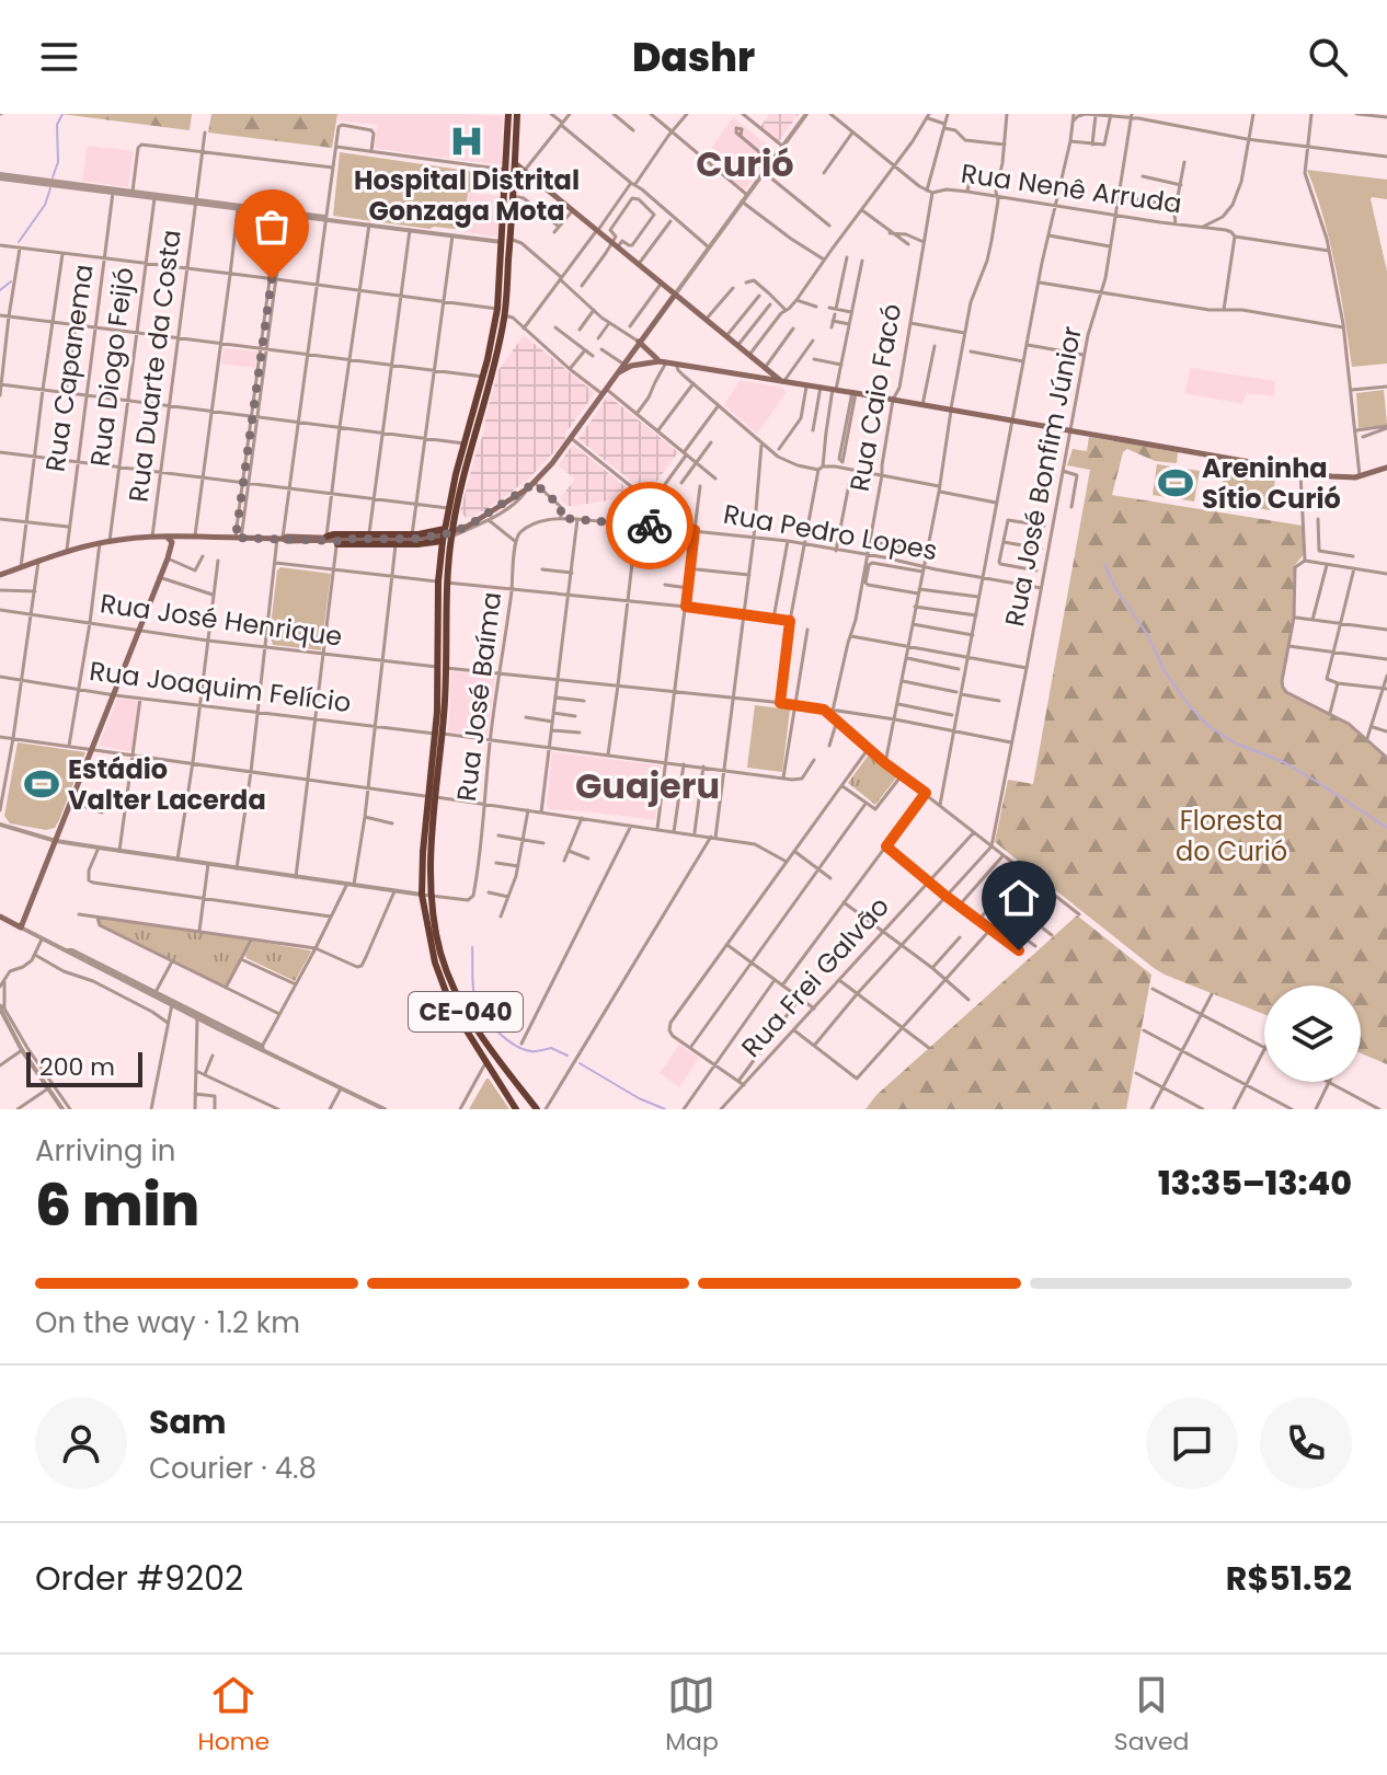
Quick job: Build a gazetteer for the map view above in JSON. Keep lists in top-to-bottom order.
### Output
{
  "streets": {
    "highway": ["CE-040"],
    "street": [
      "Rua Nenê Arruda",
      "Rua Duarte da Costa",
      "Rua Diogo Feijó",
      "Rua Capanema",
      "Rua Caio Facó",
      "Rua José Bonfim Júnior",
      "Rua Pedro Lopes",
      "Rua José Henrique",
      "Rua Joaquim Felício",
      "Rua José Baíma",
      "Rua Frei Galvão"
    ]
  },
  "crossings": [
    ["Rua Nenê Arruda", "Rua Caio Facó"],
    ["Rua Nenê Arruda", "Rua José Bonfim Júnior"],
    ["Rua Caio Facó", "Rua Pedro Lopes"],
    ["Rua Caio Facó", "Rua José Henrique"],
    ["Rua José Bonfim Júnior", "Rua Pedro Lopes"],
    ["Rua José Bonfim Júnior", "Rua José Henrique"],
    ["Rua Pedro Lopes", "Rua José Baíma"],
    ["Rua José Henrique", "Rua José Baíma"],
    ["Rua José Henrique", "CE-040"],
    ["Rua Joaquim Felício", "Rua José Baíma"],
    ["Rua Joaquim Felício", "CE-040"],
    ["Rua José Baíma", "CE-040"]
  ],
  "districts": ["Curió", "Guajeru"],
  "parks": ["Floresta do Curió"],
  "places": {
    "hospital": ["Hospital Distrital Gonzaga Mota"],
    "sports": ["Areninha Sítio Curió", "Estádio Valter Lacerda"]
  },
  "scale_bar": "200 m",
  "page": {
    "header": "Dashr",
    "scale": "200 m",
    "heading": ["6 min", "Arriving in", "13:35–13:40"],
    "panel": [
      "Sam",
      "Courier · 4.8",
      "Order #9202",
      "R$51.52"
    ],
    "bar": "On the way · 1.2 km",
    "tabs": ["Home", "Map", "Saved"]
  }
}
